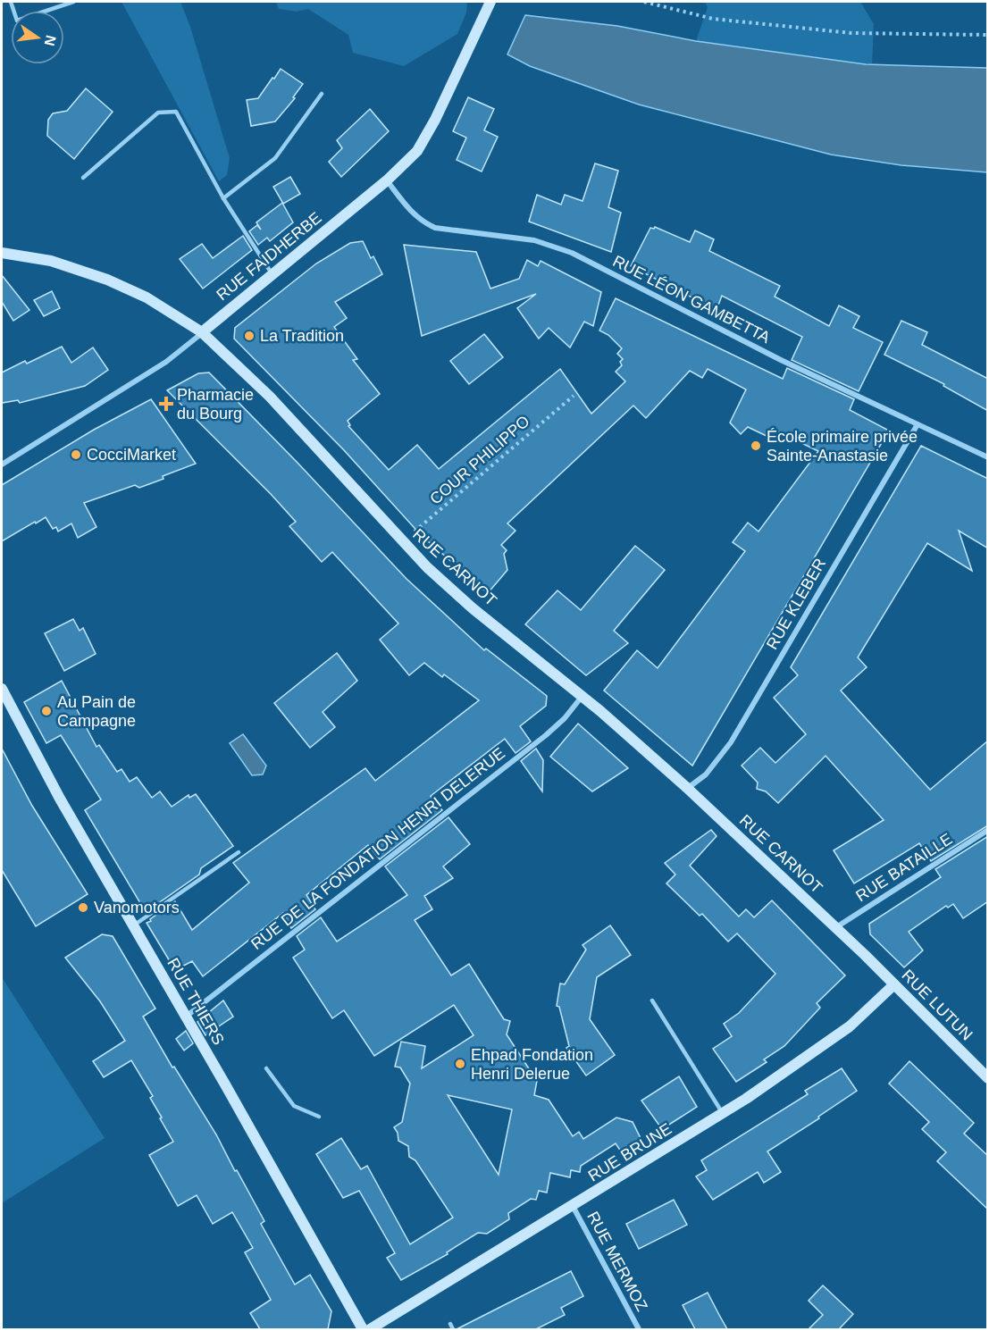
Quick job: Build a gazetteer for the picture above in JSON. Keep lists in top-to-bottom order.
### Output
{
  "streets": {
    "main road": [
      "RUE FAIDHERBE",
      "RUE CARNOT",
      "RUE THIERS",
      "RUE LUTUN",
      "RUE BRUNE"
    ],
    "street": [
      "RUE LÉON GAMBETTA",
      "RUE KLEBER",
      "RUE DE LA FONDATION HENRI DELERUE",
      "RUE BATAILLE",
      "RUE MERMOZ"
    ],
    "path": ["COUR PHILIPPO"]
  },
  "crossings": [
    ["RUE FAIDHERBE", "RUE LÉON GAMBETTA"],
    ["RUE FAIDHERBE", "RUE CARNOT"],
    ["RUE LÉON GAMBETTA", "RUE KLEBER"],
    ["COUR PHILIPPO", "RUE CARNOT"],
    ["RUE CARNOT", "RUE KLEBER"],
    ["RUE CARNOT", "RUE DE LA FONDATION HENRI DELERUE"],
    ["RUE CARNOT", "RUE BATAILLE"],
    ["RUE CARNOT", "RUE LUTUN"],
    ["RUE DE LA FONDATION HENRI DELERUE", "RUE THIERS"],
    ["RUE LUTUN", "RUE BRUNE"],
    ["RUE BRUNE", "RUE MERMOZ"]
  ],
  "places": {
    "other": [
      "La Tradition",
      "École primaire privée Sainte-Anastasie",
      "CocciMarket",
      "Au Pain de Campagne",
      "Vanomotors",
      "Ehpad Fondation Henri Delerue"
    ],
    "health": ["Pharmacie du Bourg"]
  },
  "north": "right"
}
